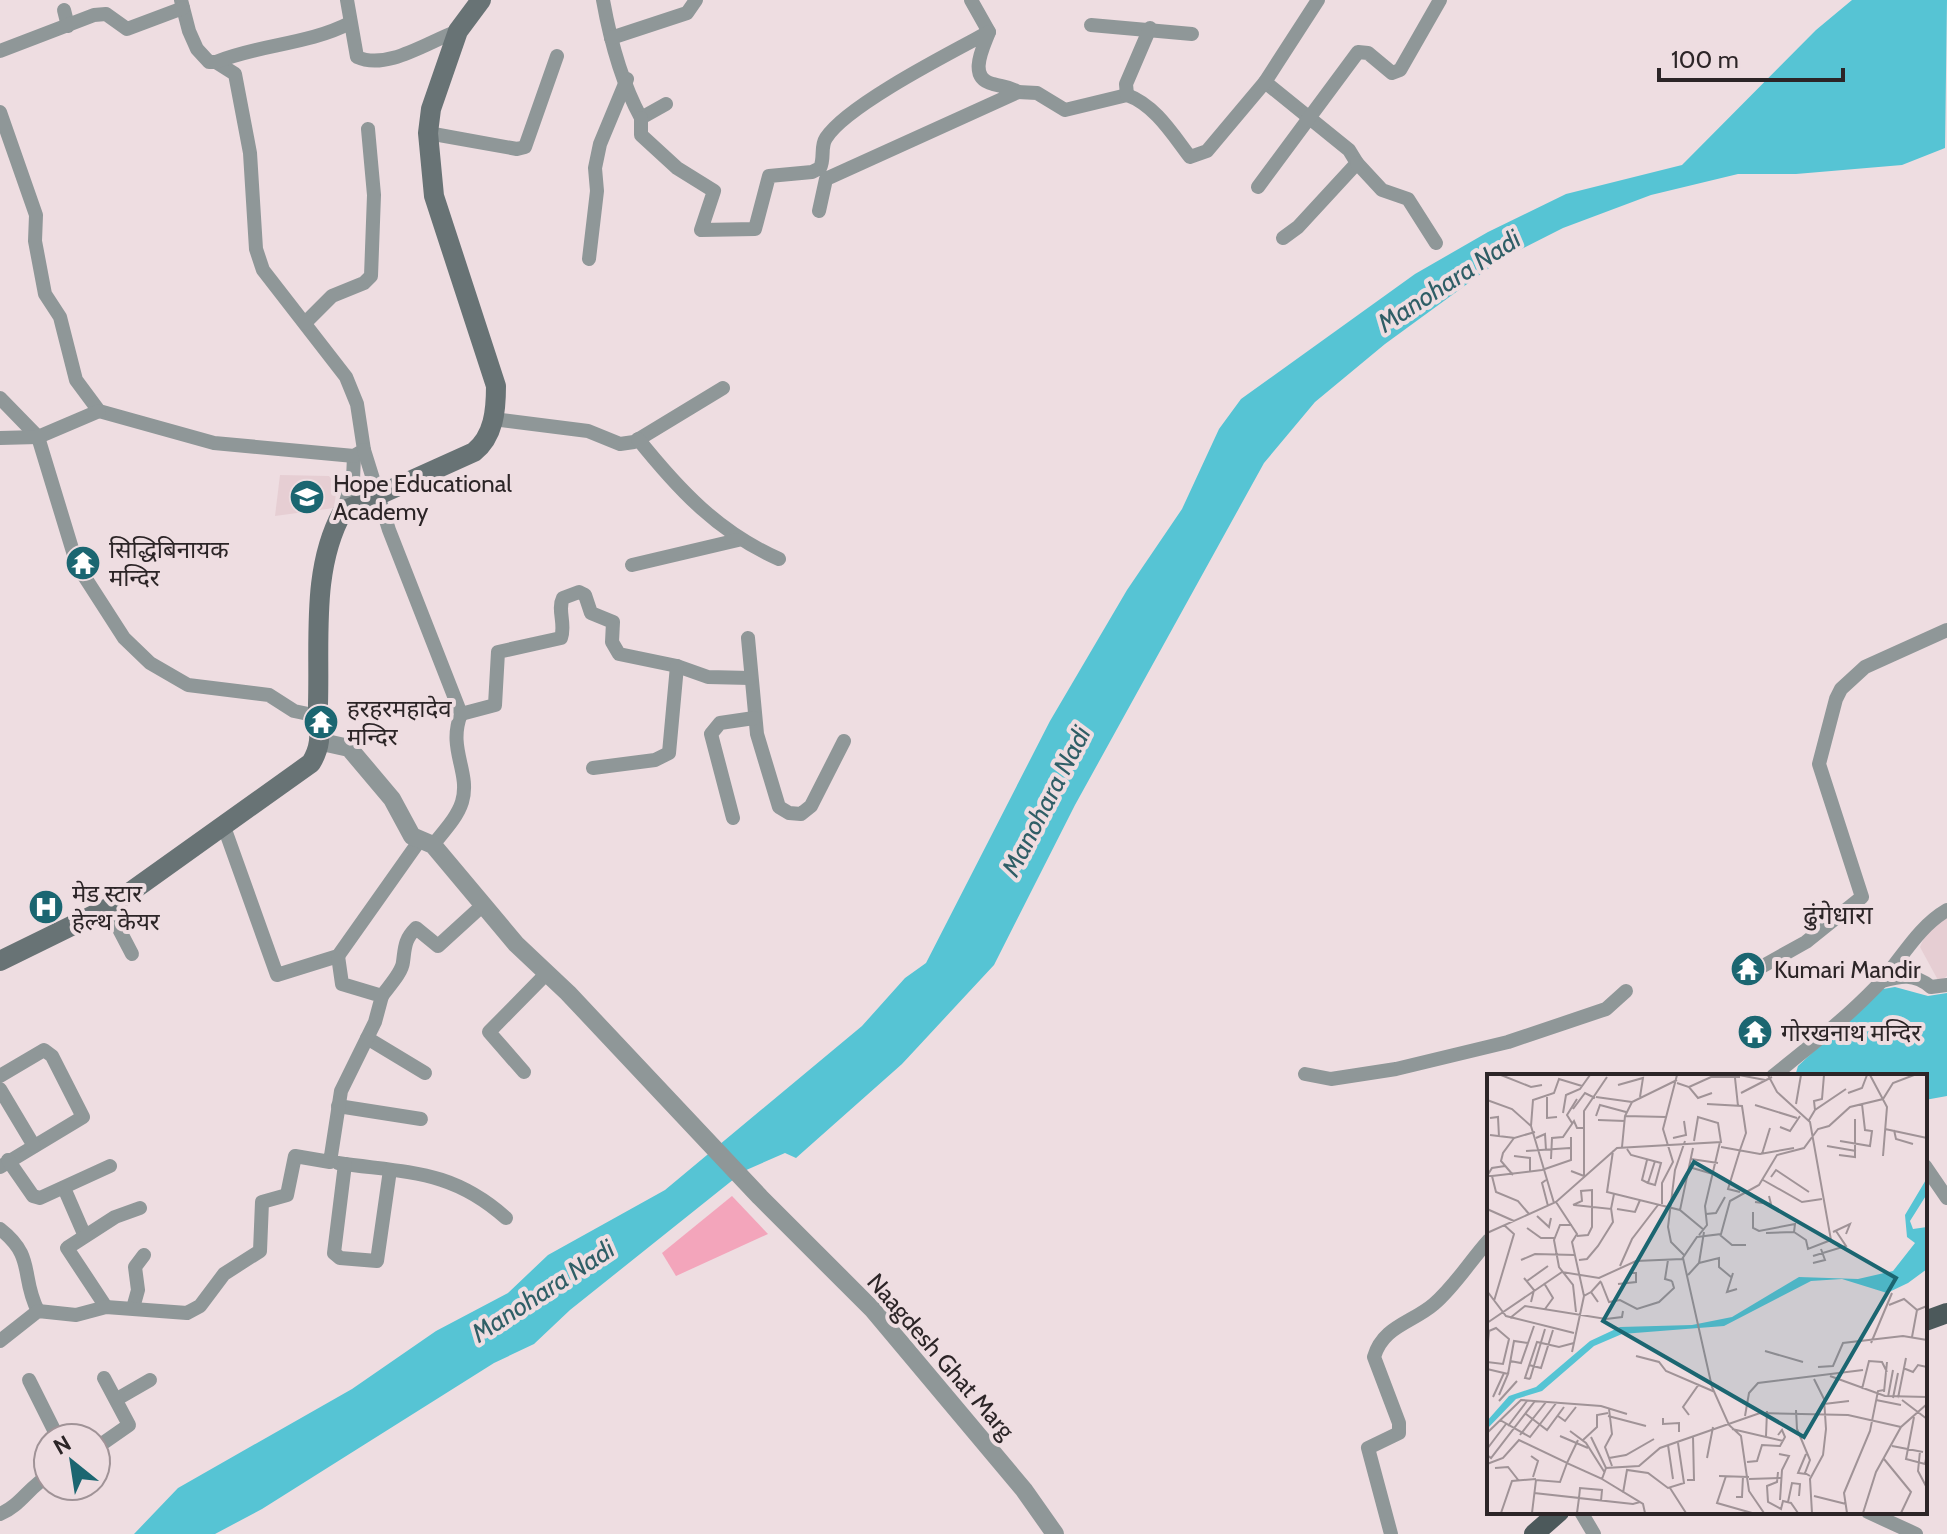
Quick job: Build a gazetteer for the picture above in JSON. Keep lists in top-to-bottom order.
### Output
{
  "streets": {
    "street": ["Naagdesh Ghat Marg"]
  },
  "districts": ["ढुंगेधारा"],
  "water": ["Manohara Nadi"],
  "places": {
    "school or university": ["Hope Educational Academy"],
    "temple": [
      "सिद्धिबिनायक मन्दिर",
      "हरहरमहादेव मन्दिर",
      "Kumari Mandir",
      "गोरखनाथ मन्दिर"
    ],
    "hospital": ["मेड स्टार हेल्थ केयर"]
  },
  "scale_bar": "100 m",
  "north": "top left"
}
